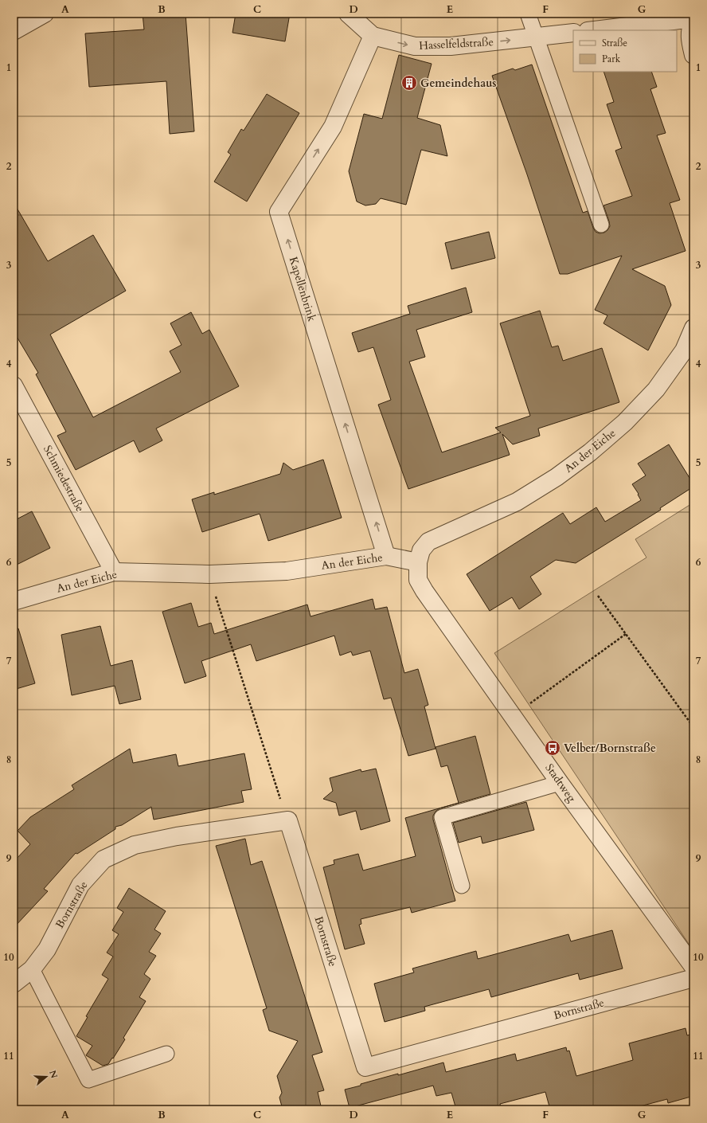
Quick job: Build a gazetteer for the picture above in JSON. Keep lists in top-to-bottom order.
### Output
{
  "streets": {
    "street": [
      "Hasselfeldstraße",
      "Kapellenbrink",
      "An der Eiche",
      "Schmiedestraße",
      "Stadtweg",
      "Bornstraße"
    ]
  },
  "crossings": [
    ["Hasselfeldstraße", "Kapellenbrink"],
    ["Kapellenbrink", "An der Eiche"],
    ["An der Eiche", "Schmiedestraße"],
    ["An der Eiche", "Stadtweg"]
  ],
  "one_way": ["Hasselfeldstraße", "Kapellenbrink"],
  "places": {
    "building": ["Gemeindehaus"],
    "bus stop": ["Velber/Bornstraße"]
  },
  "legend": ["Straße", "Park"],
  "north": "right",
  "grid": {
    "columns": [
      "A",
      "B",
      "C",
      "D",
      "E",
      "F",
      "G"
    ],
    "rows": [
      "1",
      "2",
      "3",
      "4",
      "5",
      "6",
      "7",
      "8",
      "9",
      "10",
      "11"
    ]
  }
}
